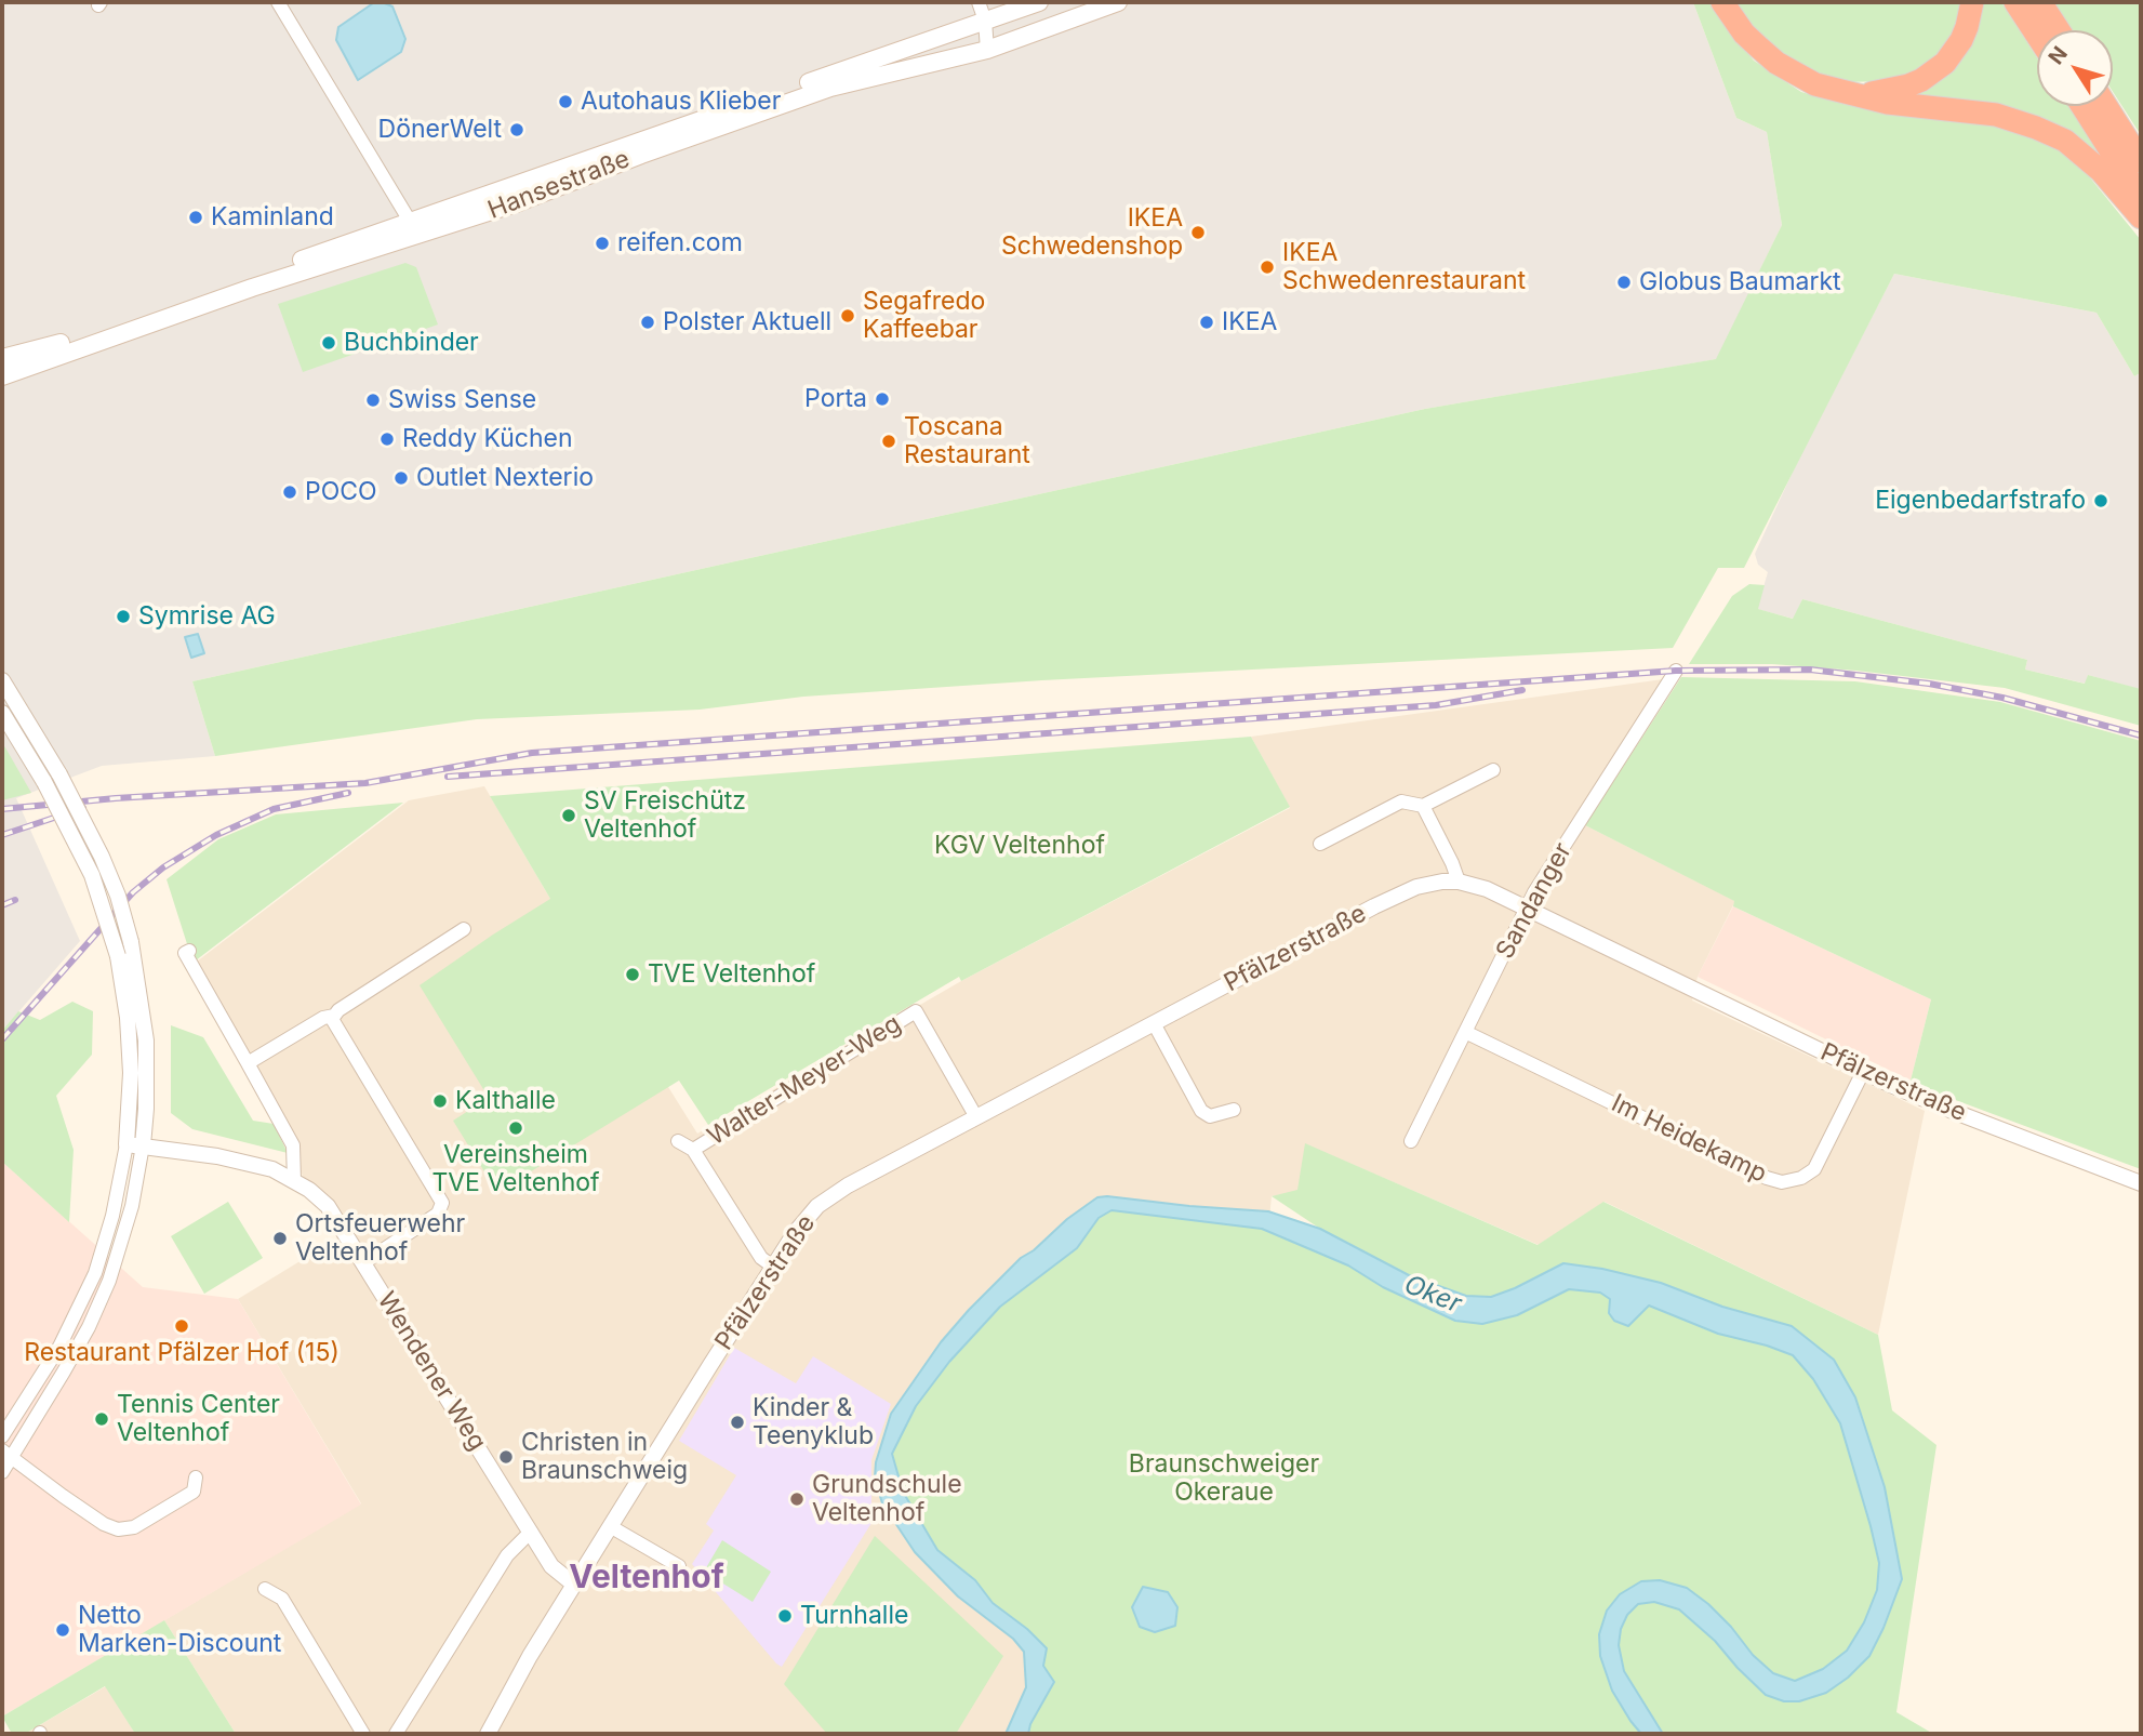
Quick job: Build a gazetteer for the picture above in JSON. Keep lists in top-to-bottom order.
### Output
{
  "streets": {
    "main road": ["Hansestraße"],
    "street": [
      "Sandanger",
      "Pfälzerstraße",
      "Walter-Meyer-Weg",
      "Im Heidekamp",
      "Wendener Weg"
    ]
  },
  "crossings": [
    ["Sandanger", "Pfälzerstraße"],
    ["Sandanger", "Im Heidekamp"],
    ["Pfälzerstraße", "Walter-Meyer-Weg"],
    ["Pfälzerstraße", "Im Heidekamp"],
    ["Pfälzerstraße", "Wendener Weg"]
  ],
  "districts": ["Veltenhof"],
  "water": ["Oker"],
  "parks": ["KGV Veltenhof", "Braunschweiger Okeraue"],
  "places": [
    "Autohaus Klieber",
    "DönerWelt",
    "Kaminland",
    "IKEA Schwedenshop",
    "reifen.com",
    "IKEA Schwedenrestaurant",
    "Globus Baumarkt",
    "Segafredo Kaffeebar",
    "Polster Aktuell",
    "IKEA",
    "Buchbinder",
    "Porta",
    "Swiss Sense",
    "Reddy Küchen",
    "Toscana Restaurant",
    "Outlet Nexterio",
    "POCO",
    "Eigenbedarfstrafo",
    "Symrise AG",
    "SV Freischütz Veltenhof",
    "TVE Veltenhof",
    "Kalthalle",
    "Vereinsheim TVE Veltenhof",
    "Ortsfeuerwehr Veltenhof",
    "Restaurant Pfälzer Hof (15)",
    "Tennis Center Veltenhof",
    "Kinder & Teenyklub",
    "Christen in Braunschweig",
    "Grundschule Veltenhof",
    "Turnhalle",
    "Netto Marken-Discount"
  ],
  "north": "top left"
}
